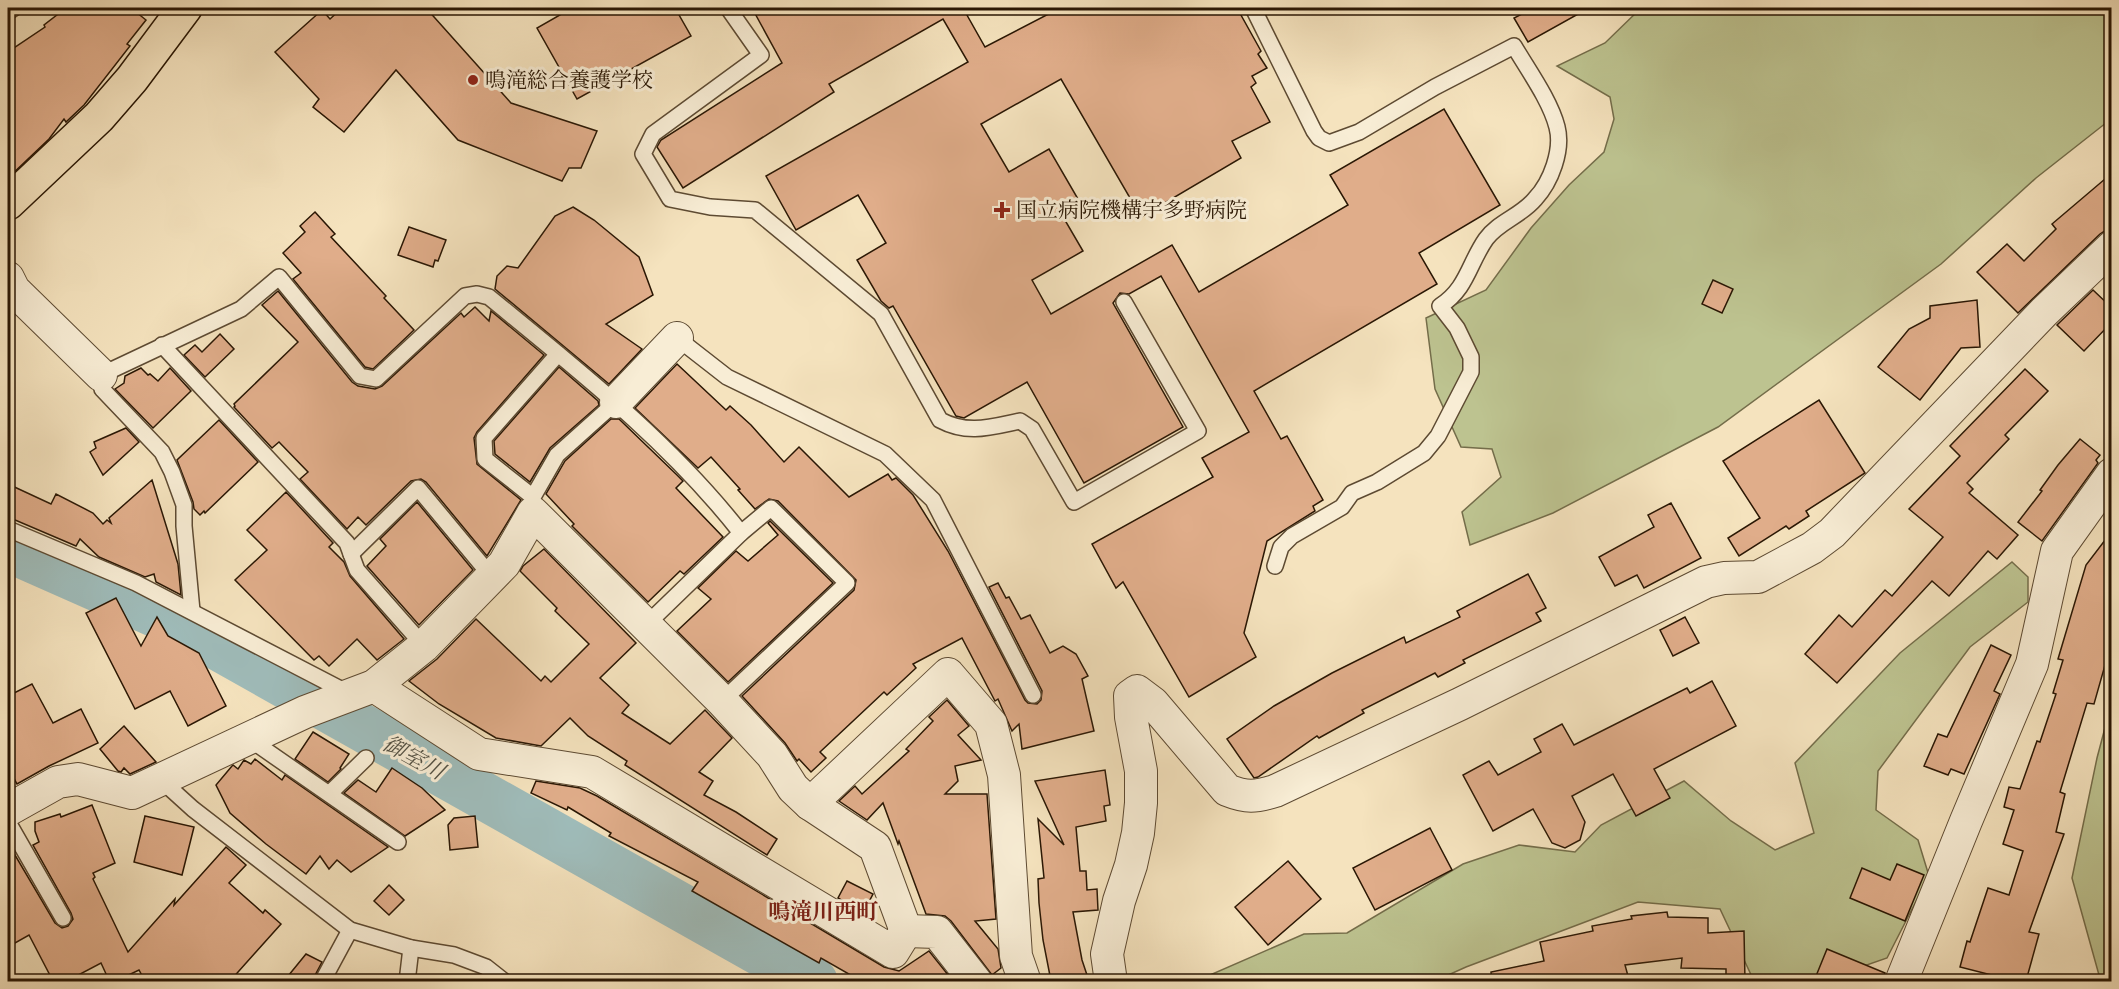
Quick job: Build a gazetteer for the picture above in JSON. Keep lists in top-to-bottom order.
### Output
{
  "districts": ["鳴滝川西町"],
  "water": ["御室川"],
  "places": {
    "other": ["鳴滝総合養護学校"],
    "health": ["国立病院機構宇多野病院"]
  }
}
